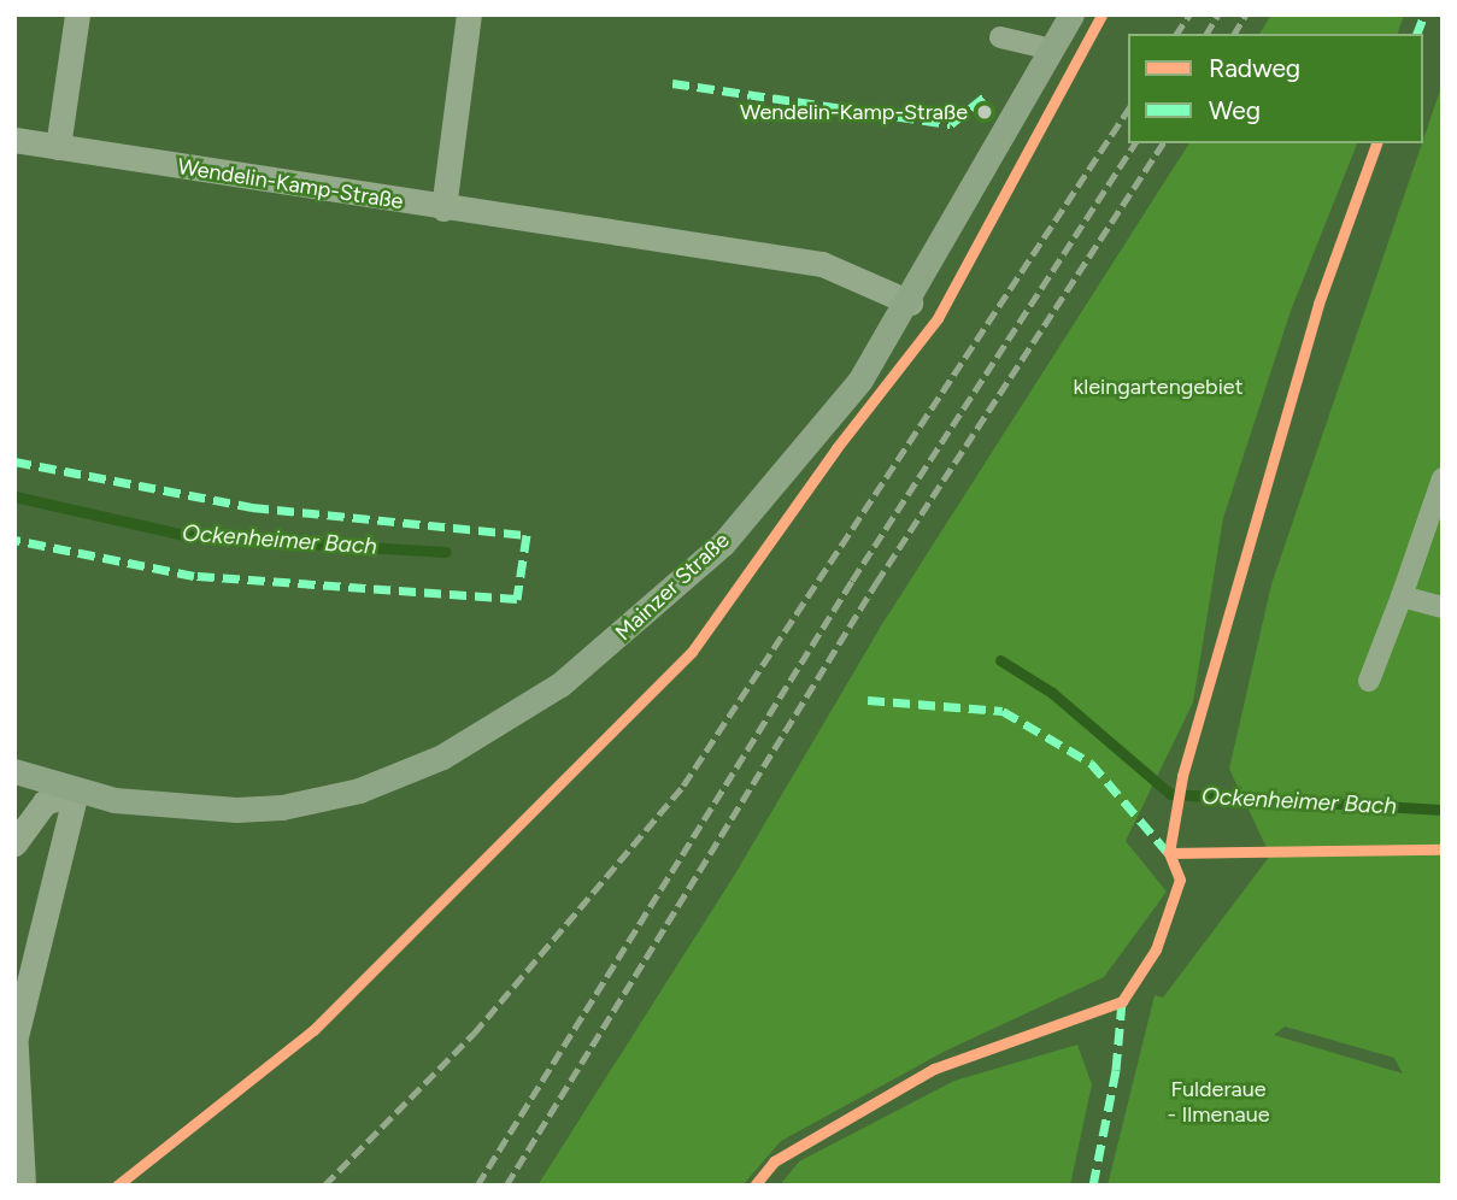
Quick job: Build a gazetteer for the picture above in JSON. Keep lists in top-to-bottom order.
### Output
{
  "streets": {
    "main road": ["Mainzer Straße"],
    "street": ["Wendelin-Kamp-Straße"]
  },
  "crossings": [
    ["Wendelin-Kamp-Straße", "Mainzer Straße"]
  ],
  "water": ["Ockenheimer Bach"],
  "parks": ["kleingartengebiet", "Fulderaue - Ilmenaue"],
  "places": ["Wendelin-Kamp-Straße"],
  "legend": ["Radweg", "Weg"]
}
